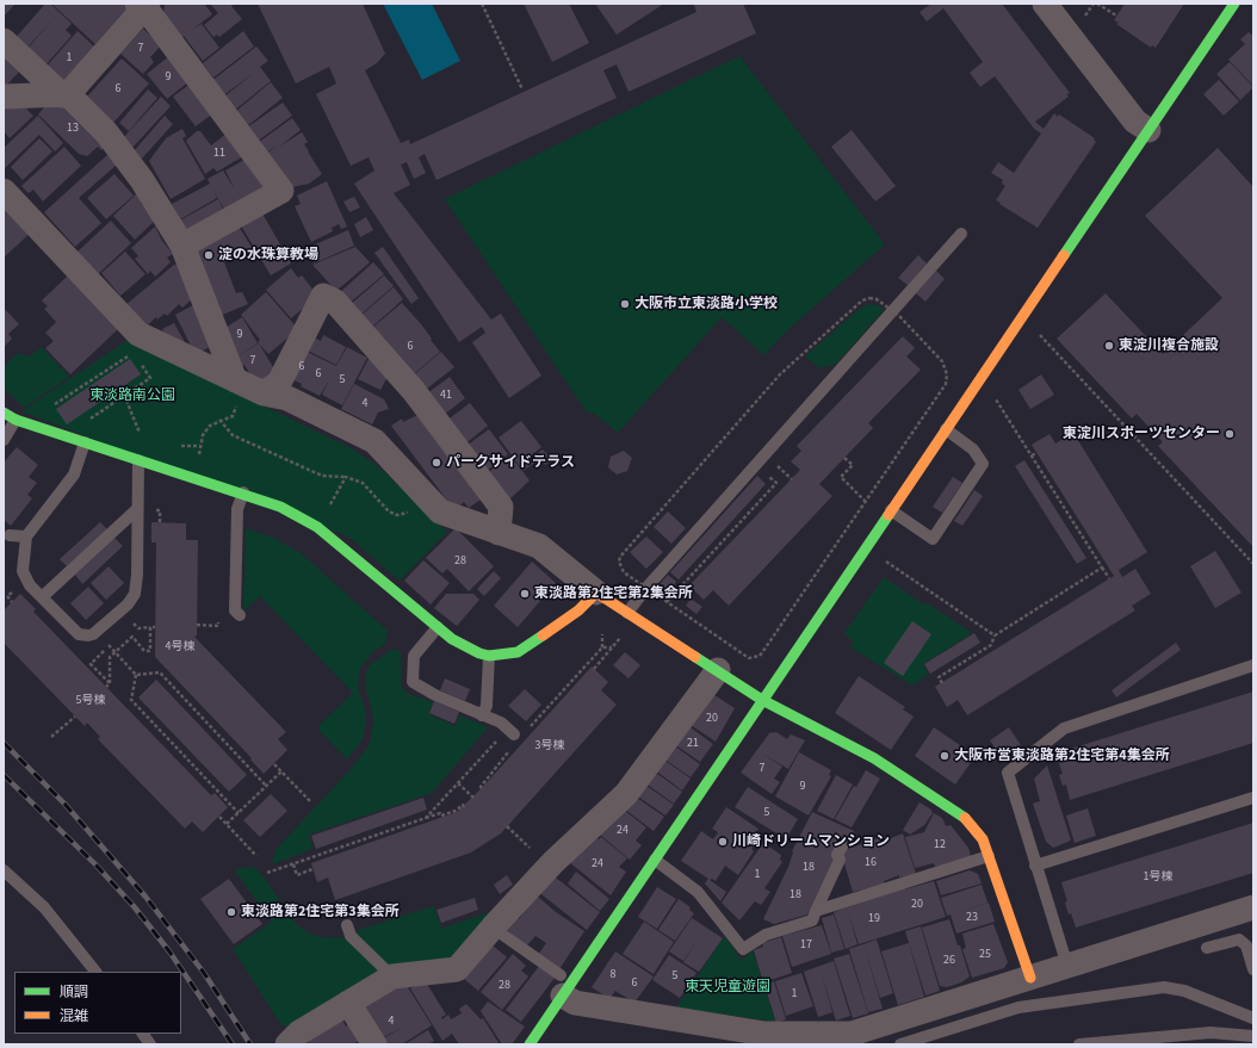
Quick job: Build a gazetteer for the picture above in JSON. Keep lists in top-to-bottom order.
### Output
{
  "parks": ["東淡路南公園", "東天児童遊園"],
  "places": [
    "淀の水珠算教場",
    "大阪市立東淡路小学校",
    "東淀川複合施設",
    "東淀川スポーツセンター",
    "パークサイドテラス",
    "東淡路第2住宅第2集会所",
    "大阪市営東淡路第2住宅第4集会所",
    "川崎ドリームマンション",
    "東淡路第2住宅第3集会所"
  ],
  "house_numbers": [
    "7",
    "1",
    "9",
    "6",
    "13",
    "11",
    "9",
    "6",
    "7",
    "6",
    "6",
    "5",
    "41",
    "4",
    "28",
    "4号棟",
    "5号棟",
    "20",
    "21",
    "3号棟",
    "7",
    "9",
    "5",
    "24",
    "12",
    "16",
    "24",
    "18",
    "1",
    "1号棟",
    "18",
    "20",
    "23",
    "19",
    "17",
    "25",
    "26",
    "8",
    "5",
    "6",
    "28",
    "1",
    "4"
  ],
  "legend": ["順調", "混雑"]
}
